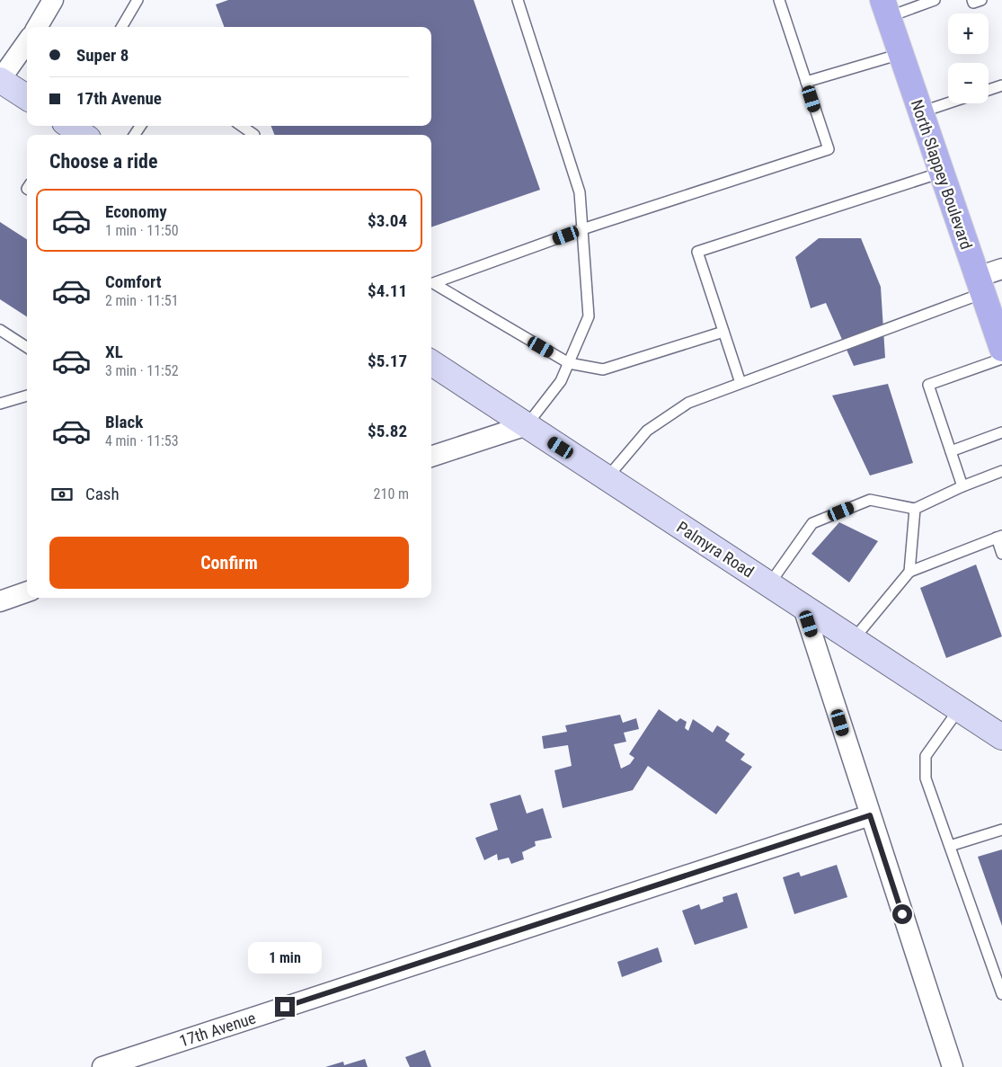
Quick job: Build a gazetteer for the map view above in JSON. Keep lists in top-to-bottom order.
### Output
{
  "streets": {
    "main road": ["North Slappey Boulevard", "Palmyra Road"],
    "street": ["17th Avenue"]
  },
  "page": {
    "map_buttons": ["+", "−"],
    "banner": ["Super 8", "17th Avenue"],
    "heading": "Choose a ride",
    "list": [
      {
        "name": "Economy",
        "note": "1 min · 11:50",
        "value": "$3.04"
      },
      {
        "name": "Comfort",
        "note": "2 min · 11:51",
        "value": "$4.11"
      },
      {
        "name": "XL",
        "note": "3 min · 11:52",
        "value": "$5.17"
      },
      {
        "name": "Black",
        "note": "4 min · 11:53",
        "value": "$5.82"
      }
    ],
    "pay": ["Cash", "210 m"],
    "buttons": "Confirm",
    "bubble": "1 min"
  }
}
